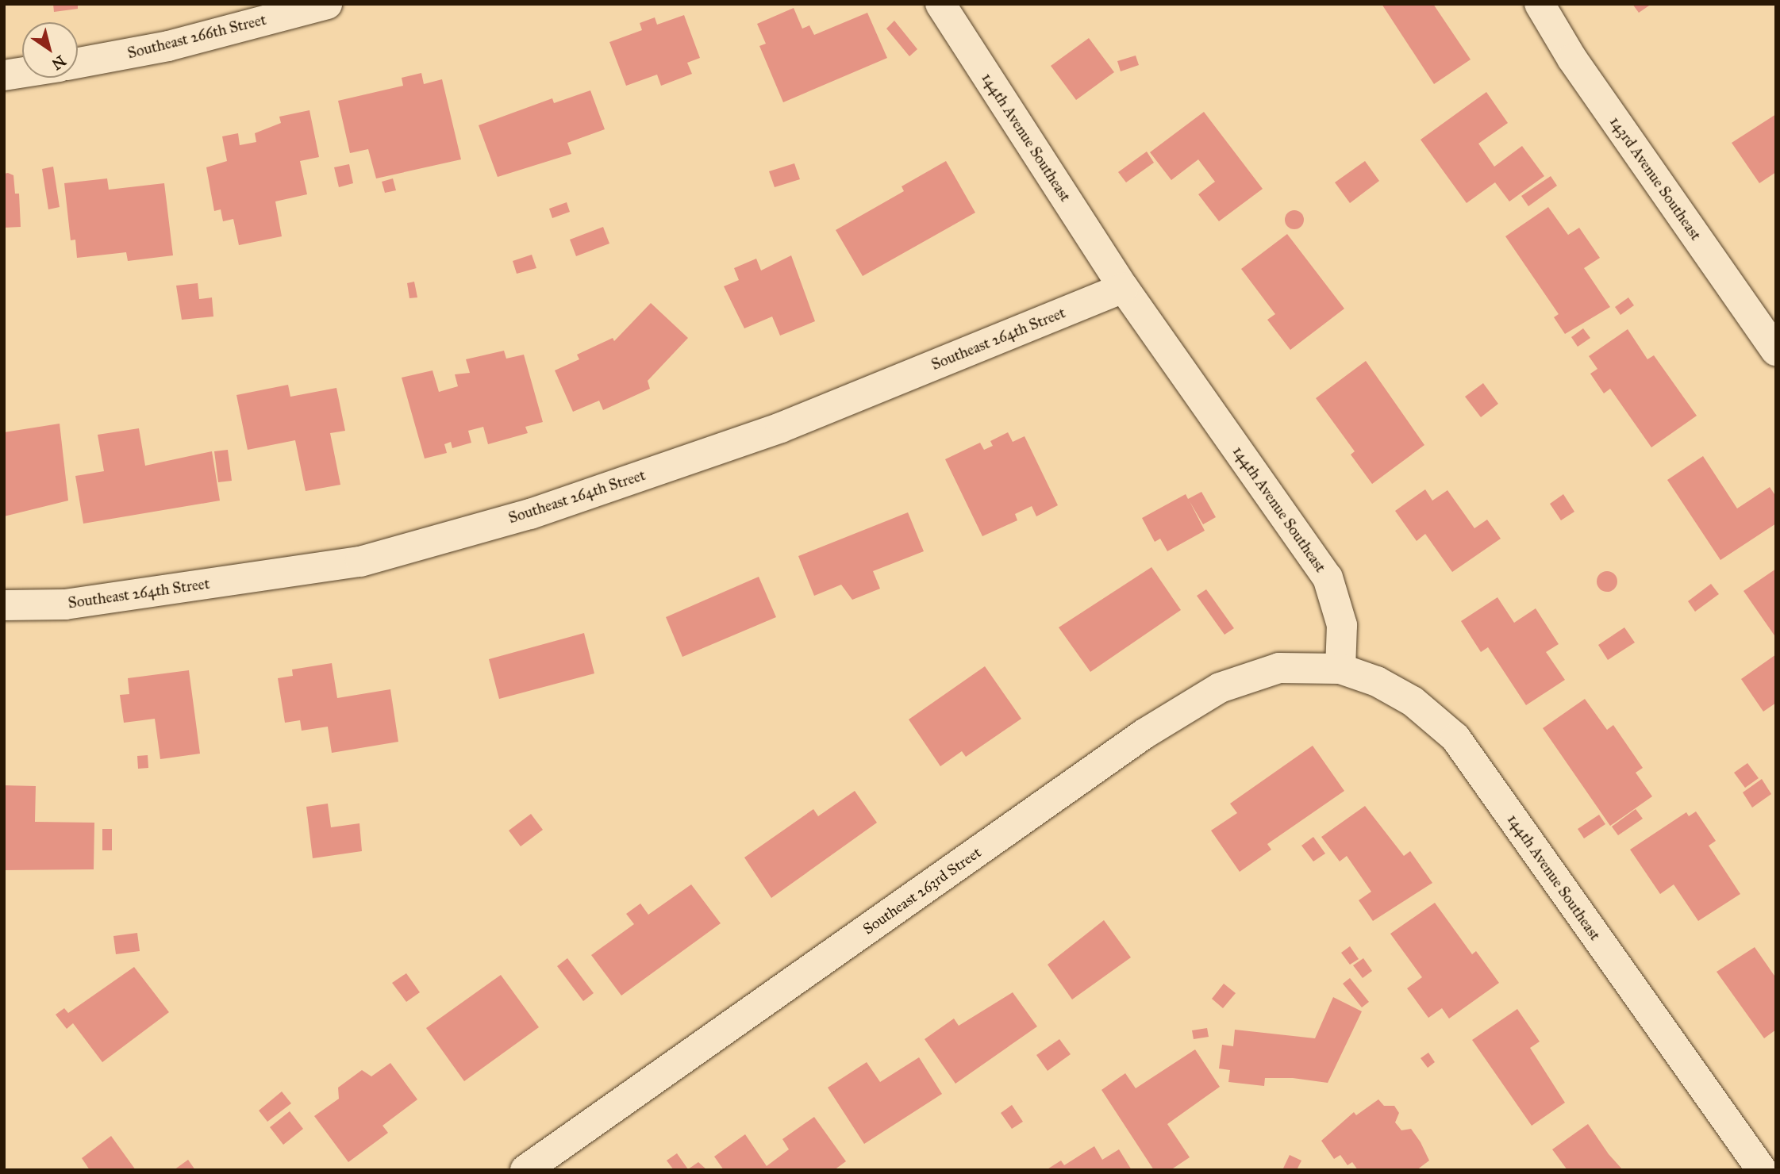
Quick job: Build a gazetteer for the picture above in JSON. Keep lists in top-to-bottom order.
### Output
{
  "streets": {
    "street": [
      "Southeast 266th Street",
      "144th Avenue Southeast",
      "143rd Avenue Southeast",
      "Southeast 264th Street",
      "Southeast 263rd Street"
    ]
  },
  "crossings": [
    ["144th Avenue Southeast", "Southeast 264th Street"],
    ["144th Avenue Southeast", "Southeast 263rd Street"]
  ],
  "north": "bottom right"
}
